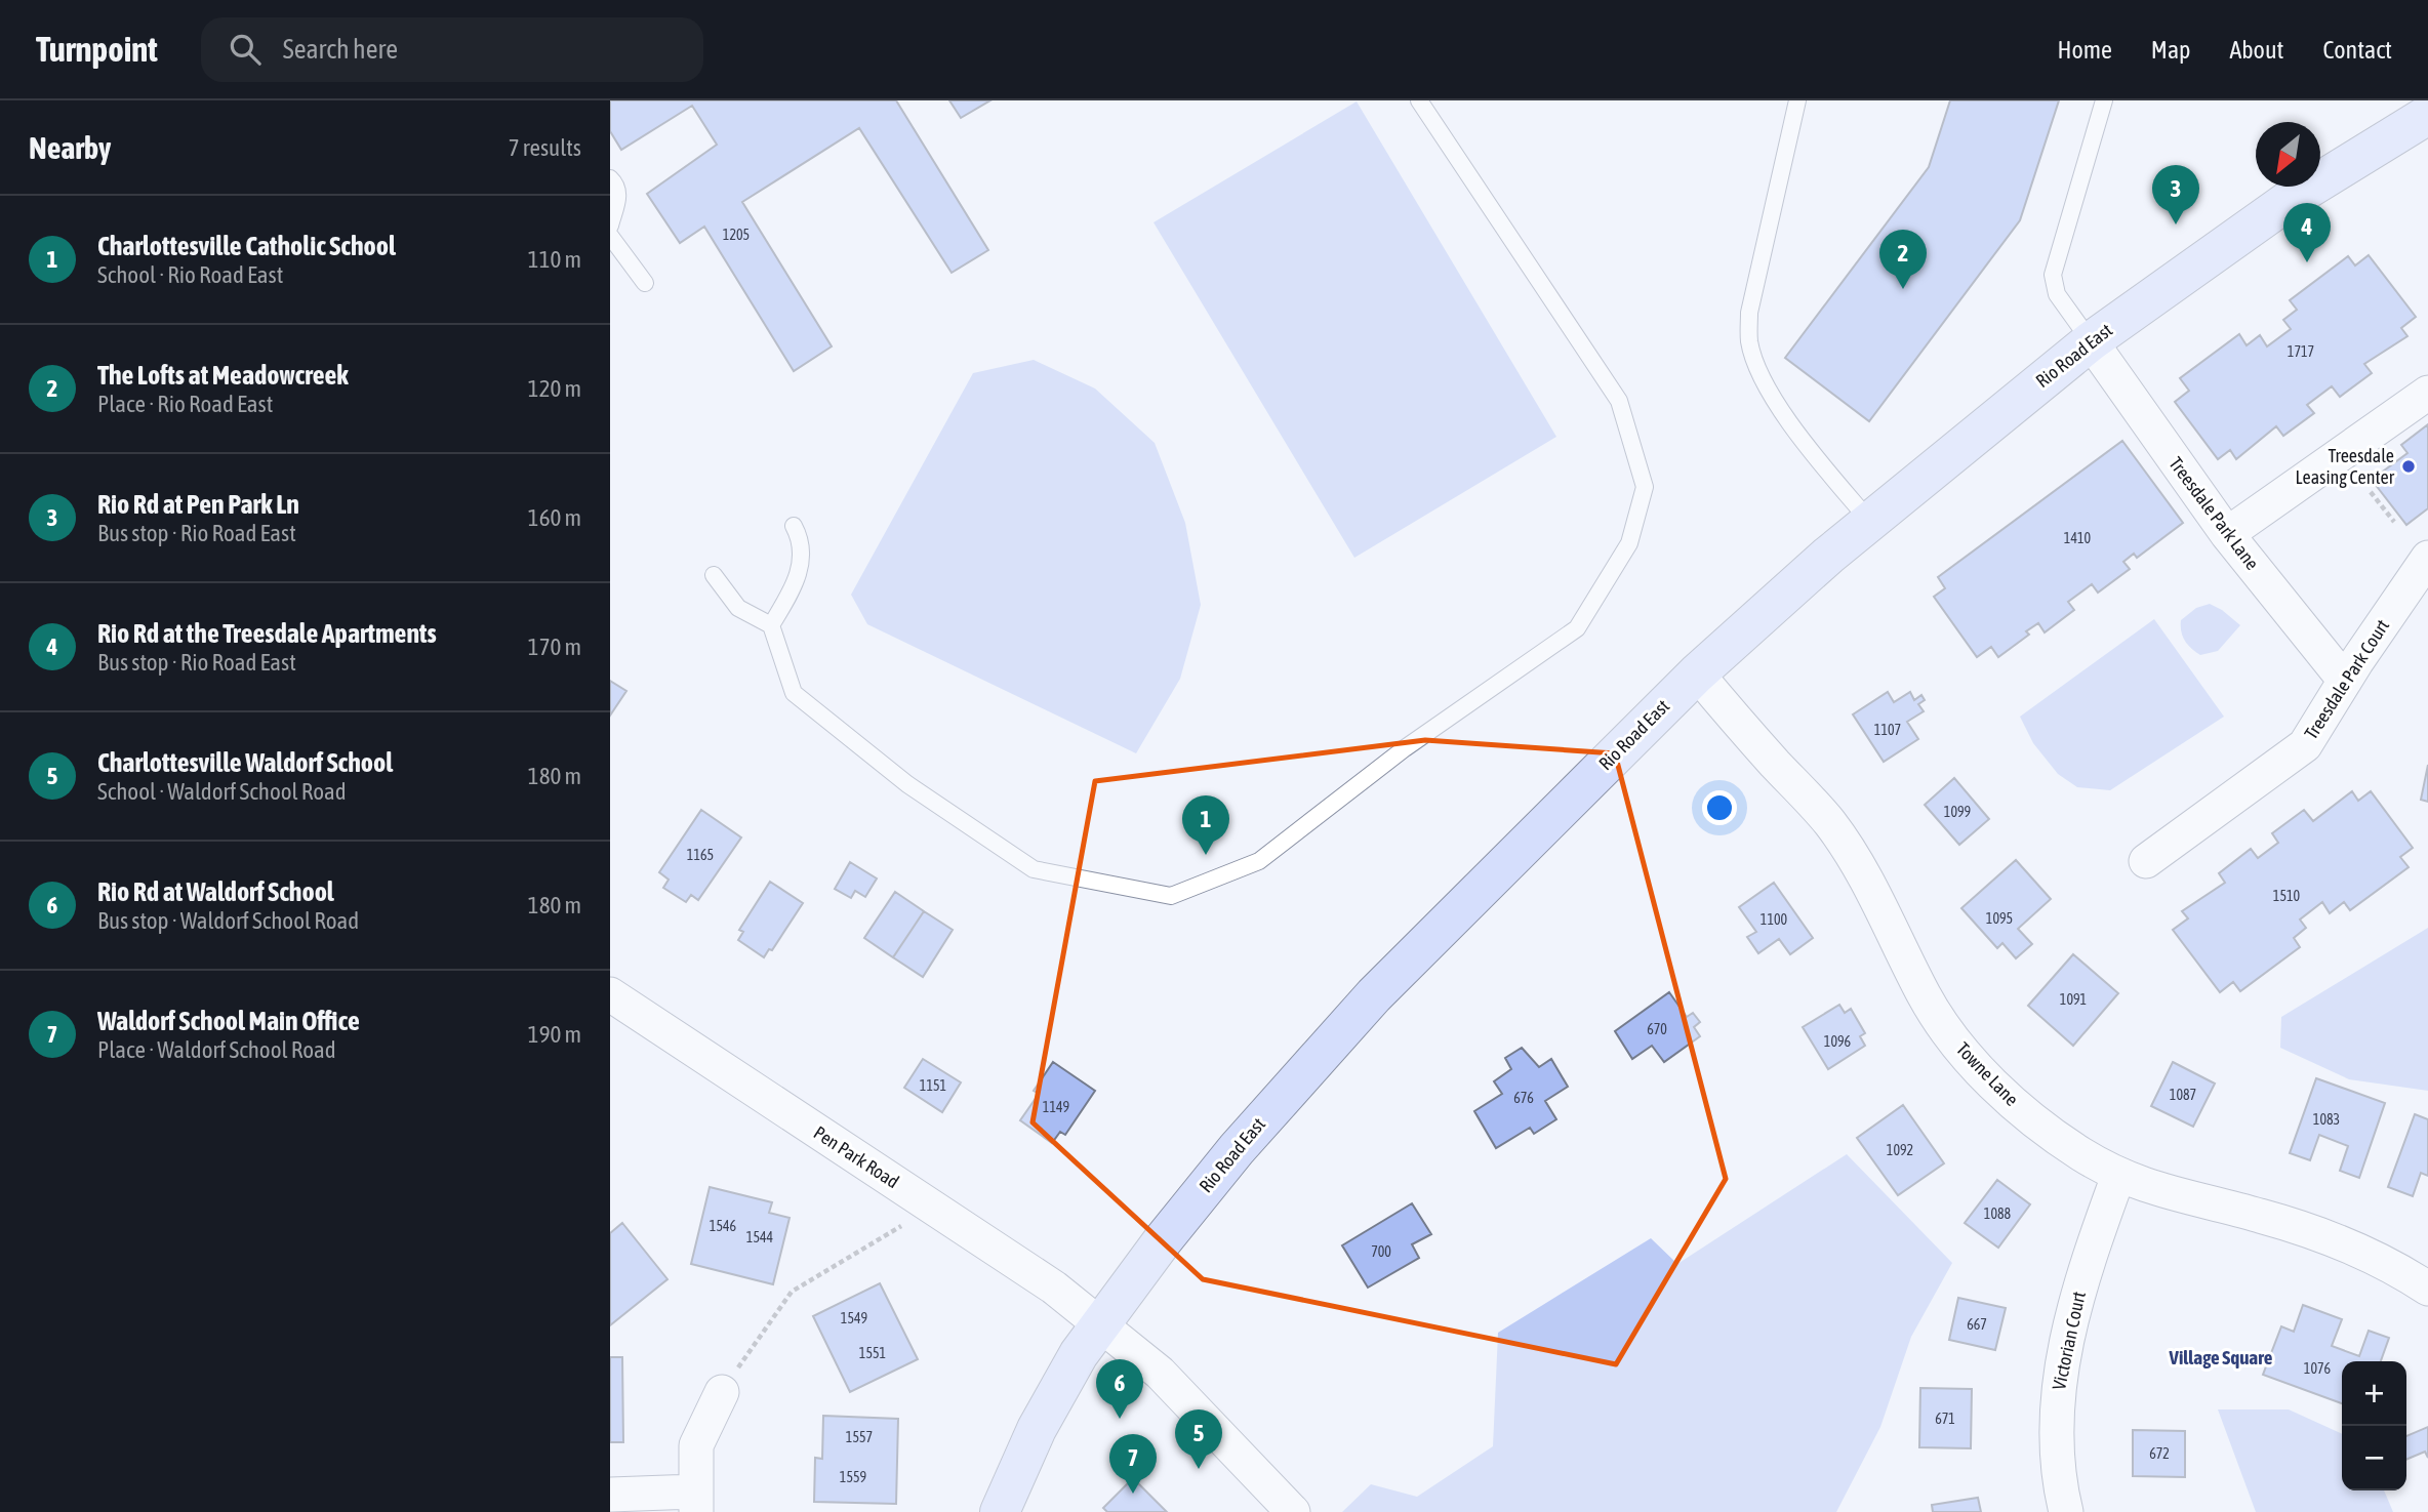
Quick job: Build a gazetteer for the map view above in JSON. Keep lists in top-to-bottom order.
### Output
{
  "streets": {
    "street": [
      "Rio Road East",
      "Treesdale Park Lane",
      "Treesdale Park Court",
      "Towne Lane",
      "Pen Park Road",
      "Victorian Court"
    ]
  },
  "crossings": [
    ["Rio Road East", "Treesdale Park Lane"],
    ["Rio Road East", "Towne Lane"],
    ["Rio Road East", "Pen Park Road"],
    ["Treesdale Park Lane", "Treesdale Park Court"],
    ["Towne Lane", "Victorian Court"]
  ],
  "districts": ["Village Square"],
  "places": ["Treesdale Leasing Center"],
  "house_numbers": [
    "1205",
    "1717",
    "1410",
    "1107",
    "1099",
    "1165",
    "1510",
    "1095",
    "1100",
    "1091",
    "670",
    "1096",
    "1151",
    "1087",
    "676",
    "1149",
    "1083",
    "1092",
    "1088",
    "1546",
    "1544",
    "700",
    "1549",
    "667",
    "1551",
    "1076",
    "671",
    "1557",
    "672",
    "1559"
  ],
  "north": "bottom left",
  "page": {
    "header": "Turnpoint",
    "search": "Search here",
    "nav": [
      "Home",
      "Map",
      "About",
      "Contact"
    ],
    "heading": ["Nearby", "7 results"],
    "pins": [
      "3",
      "4",
      "2",
      "1",
      "6",
      "5",
      "7"
    ],
    "list": [
      {
        "mark": "1",
        "name": "Charlottesville Catholic School",
        "note": "School · Rio Road East",
        "value": "110 m"
      },
      {
        "mark": "2",
        "name": "The Lofts at Meadowcreek",
        "note": "Place · Rio Road East",
        "value": "120 m"
      },
      {
        "mark": "3",
        "name": "Rio Rd at Pen Park Ln",
        "note": "Bus stop · Rio Road East",
        "value": "160 m"
      },
      {
        "mark": "4",
        "name": "Rio Rd at the Treesdale Apartments",
        "note": "Bus stop · Rio Road East",
        "value": "170 m"
      },
      {
        "mark": "5",
        "name": "Charlottesville Waldorf School",
        "note": "School · Waldorf School Road",
        "value": "180 m"
      },
      {
        "mark": "6",
        "name": "Rio Rd at Waldorf School",
        "note": "Bus stop · Waldorf School Road",
        "value": "180 m"
      },
      {
        "mark": "7",
        "name": "Waldorf School Main Office",
        "note": "Place · Waldorf School Road",
        "value": "190 m"
      }
    ],
    "map_buttons": ["+", "−"]
  }
}
